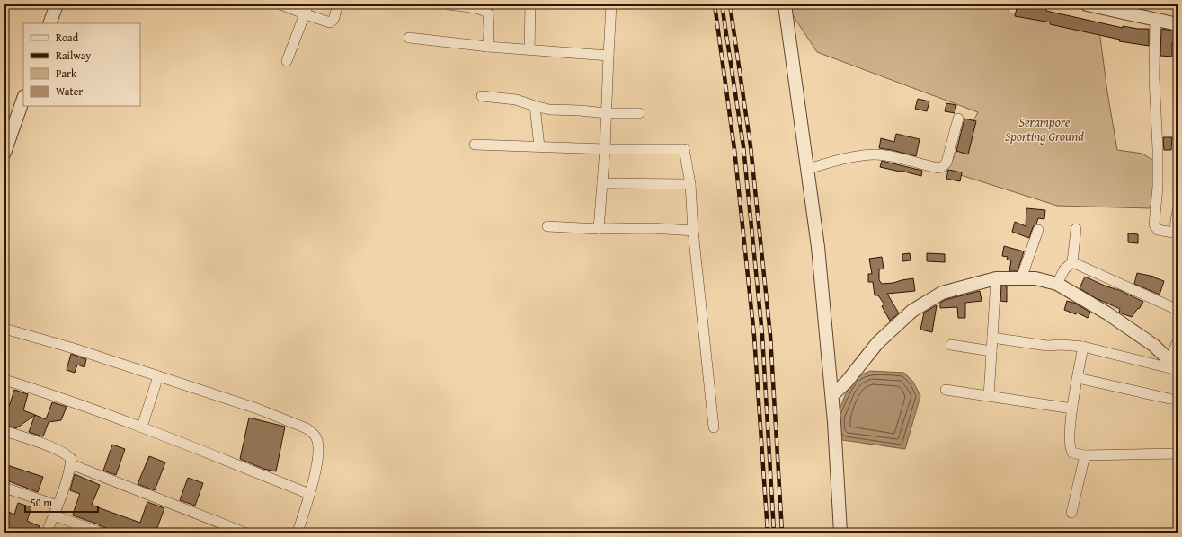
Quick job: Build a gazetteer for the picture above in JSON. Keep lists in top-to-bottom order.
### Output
{
  "parks": ["Serampore Sporting Ground"],
  "legend": [
    "Road",
    "Railway",
    "Park",
    "Water"
  ],
  "scale_bar": "50 m"
}
